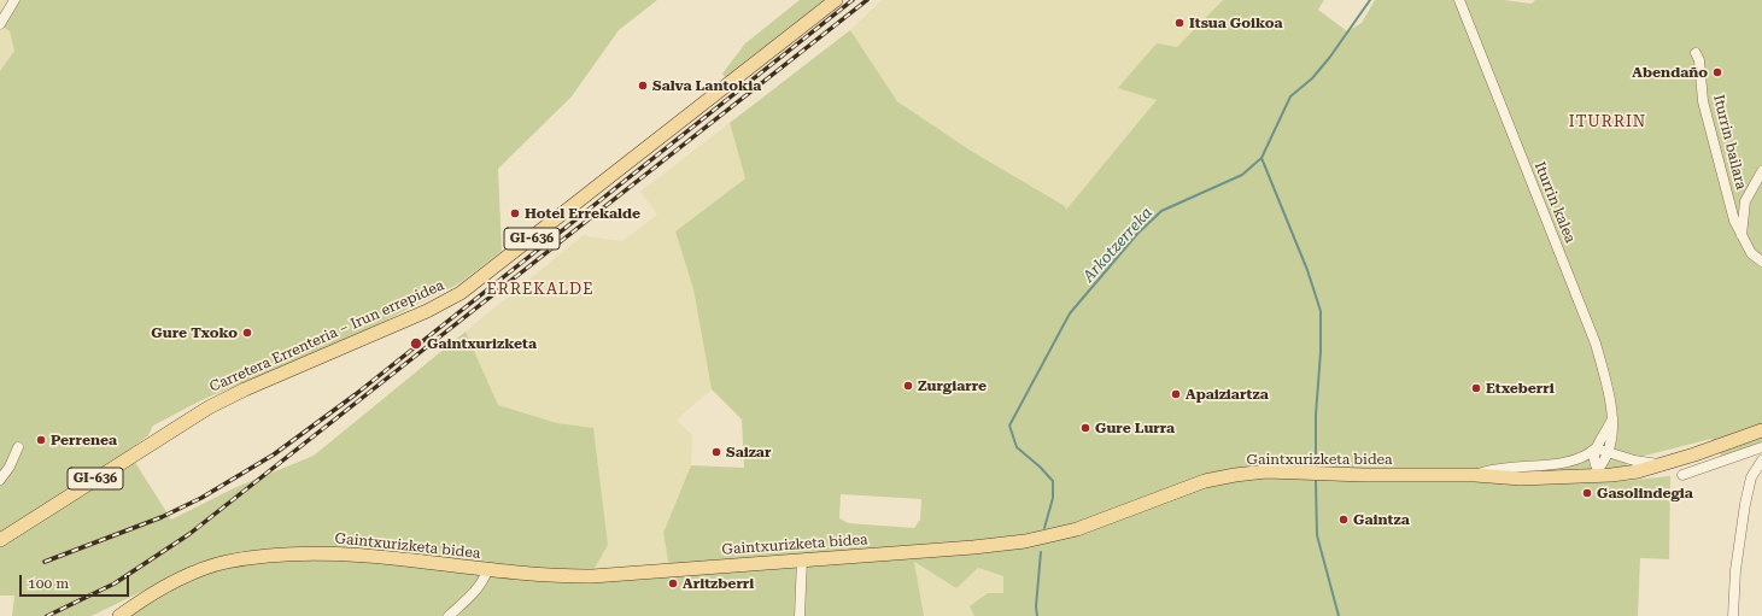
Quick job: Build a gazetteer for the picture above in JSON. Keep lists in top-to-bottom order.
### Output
{
  "streets": {
    "main road": ["GI-636", "Carretera Errenteria – Irun errepidea", "Gaintxurizketa bidea"],
    "street": ["Iturrin bailara", "Iturrin kalea"]
  },
  "crossings": [
    ["Iturrin kalea", "Gaintxurizketa bidea"]
  ],
  "districts": ["ITURRIN", "ERREKALDE"],
  "water": ["Arkotzerreka"],
  "places": [
    "Itsua Goikoa",
    "Abendaño",
    "Salva Lantokia",
    "Hotel Errekalde",
    "Gure Txoko",
    "Gaintxurizketa",
    "Zurgiarre",
    "Etxeberri",
    "Apaiziartza",
    "Gure Lurra",
    "Perrenea",
    "Saizar",
    "Gasolindegia",
    "Gaintza",
    "Aritzberri"
  ],
  "scale_bar": "100 m"
}
